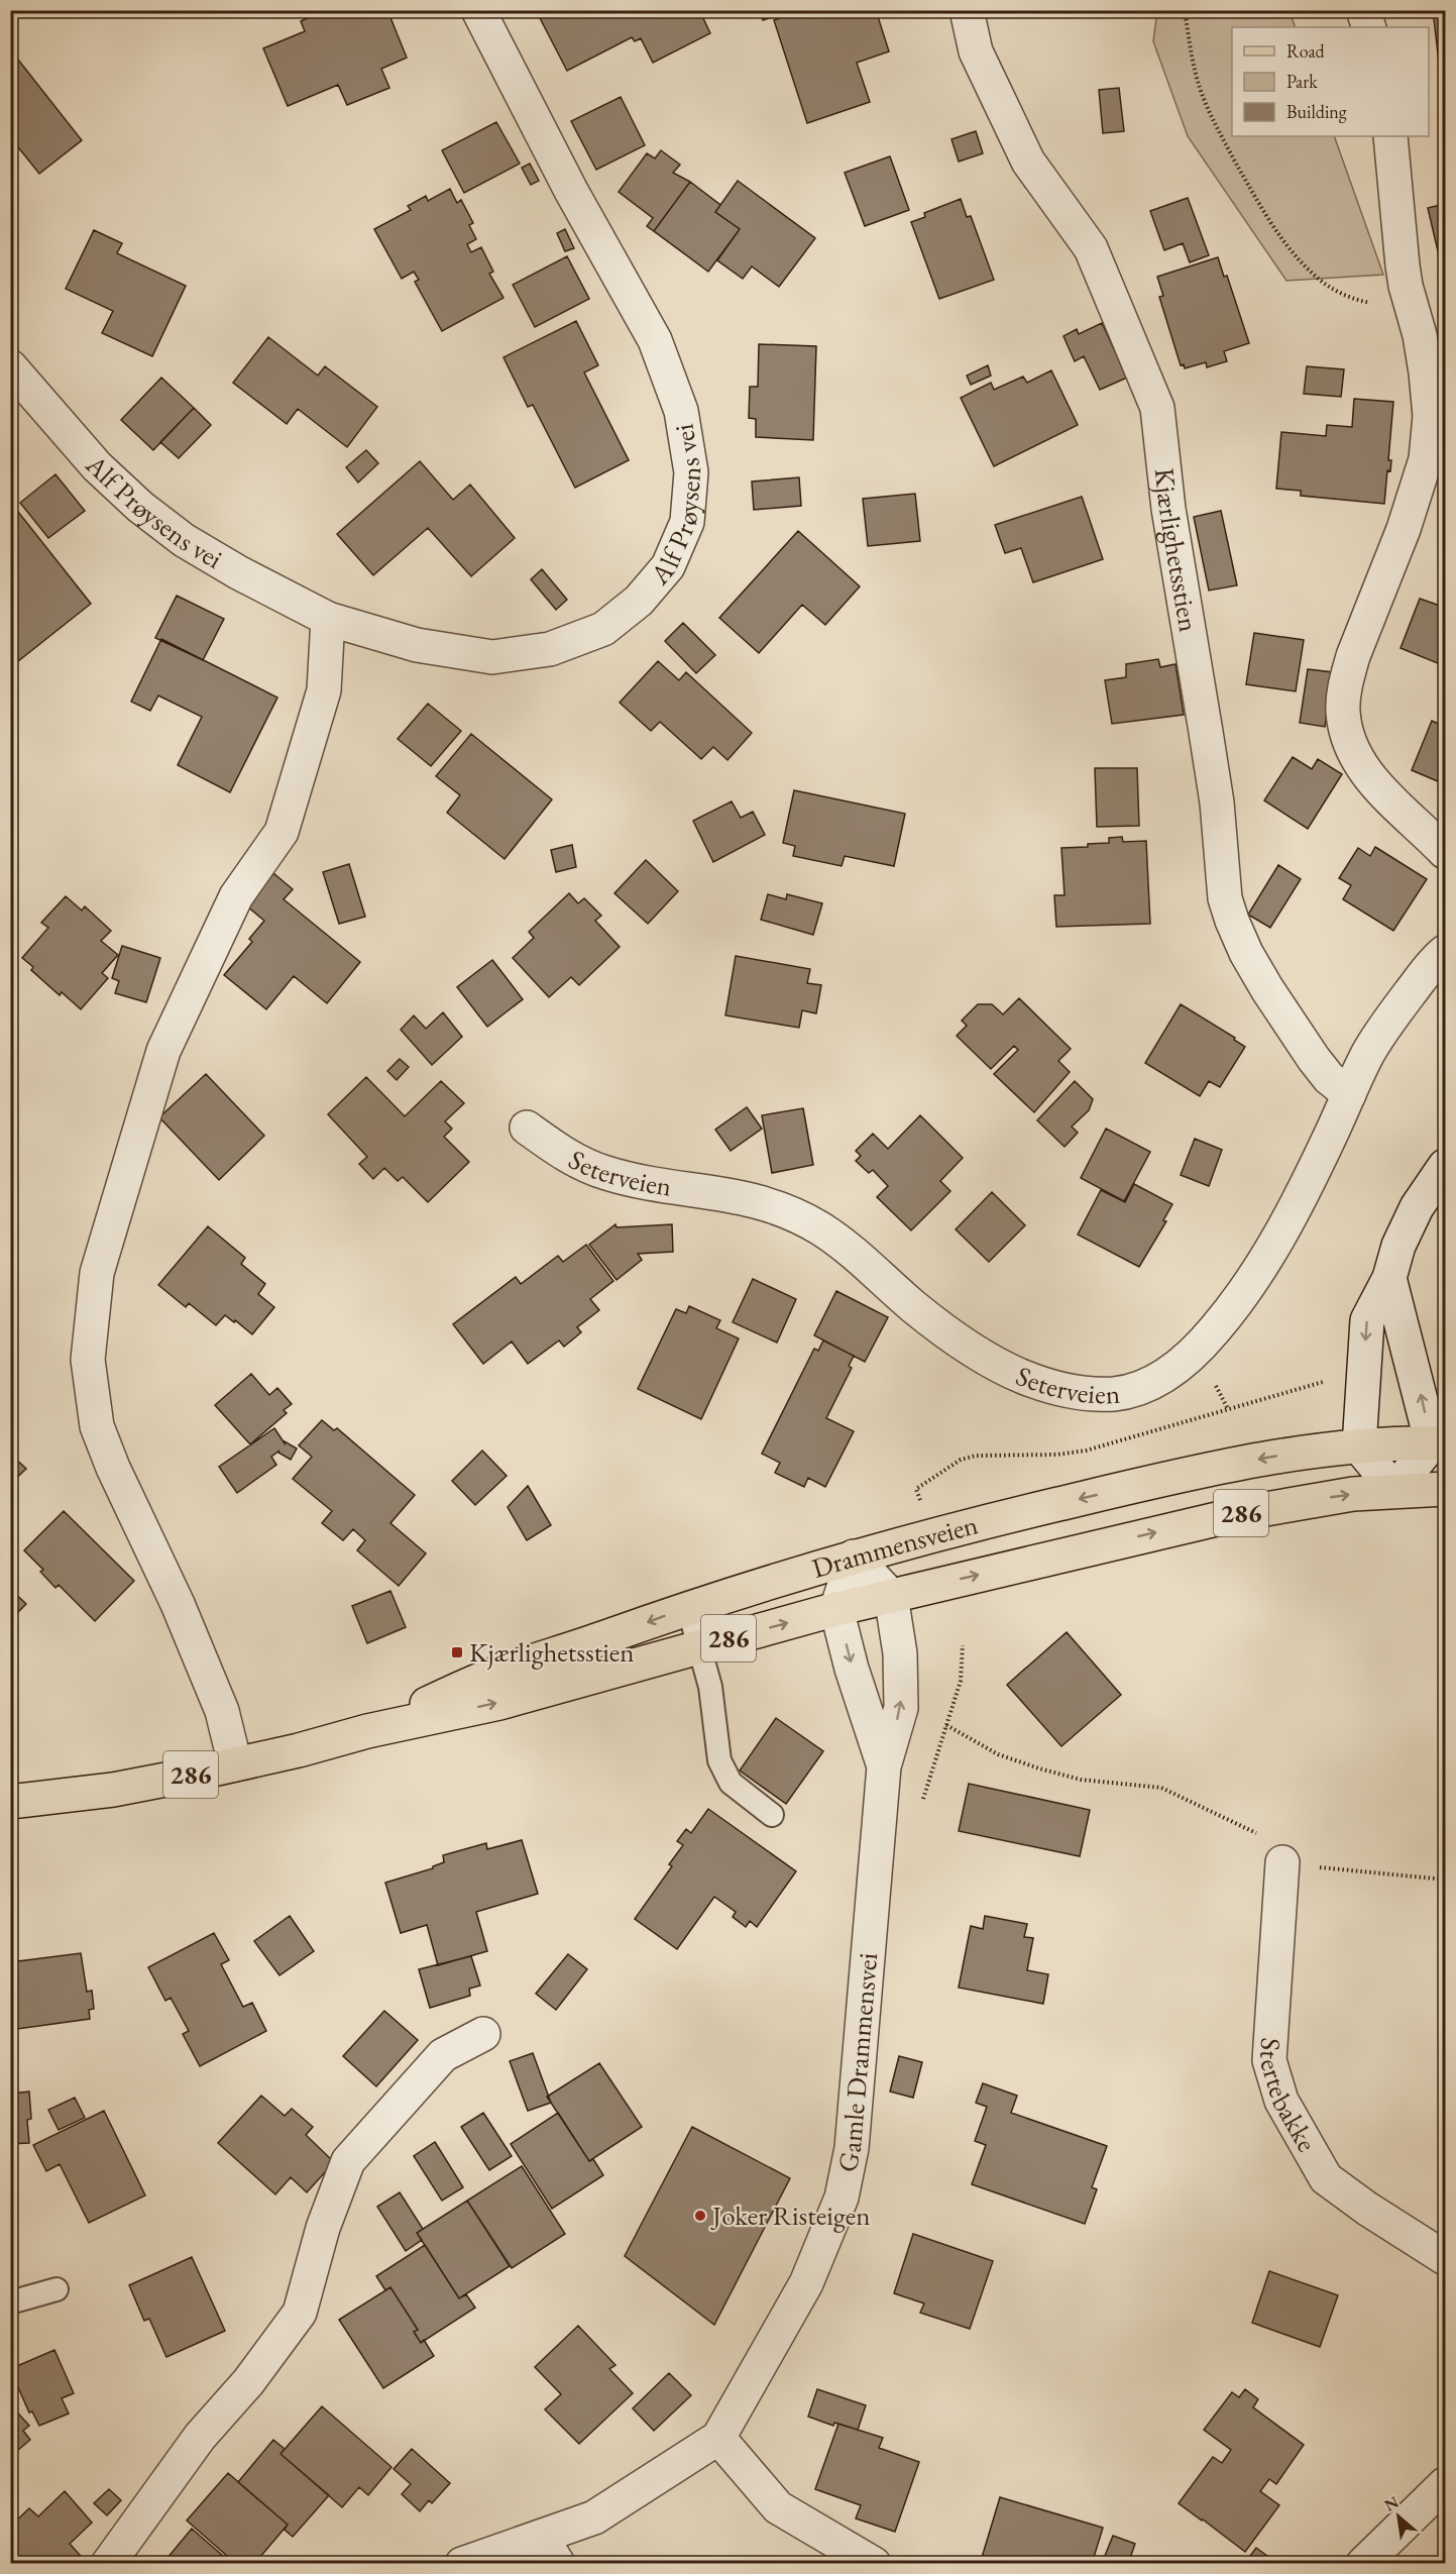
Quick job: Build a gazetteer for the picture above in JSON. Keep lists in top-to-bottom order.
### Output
{
  "streets": {
    "main road": ["286", "Drammensveien"],
    "street": [
      "Alf Prøysens vei",
      "Kjærlighetsstien",
      "Seterveien",
      "Gamle Drammensvei",
      "Stertebakke"
    ]
  },
  "crossings": [
    ["Kjærlighetsstien", "Seterveien"],
    ["Drammensveien", "Gamle Drammensvei"]
  ],
  "places": {
    "transit": ["Kjærlighetsstien"],
    "other": ["Joker Risteigen"]
  },
  "legend": ["Road", "Park", "Building"],
  "north": "top left"
}
